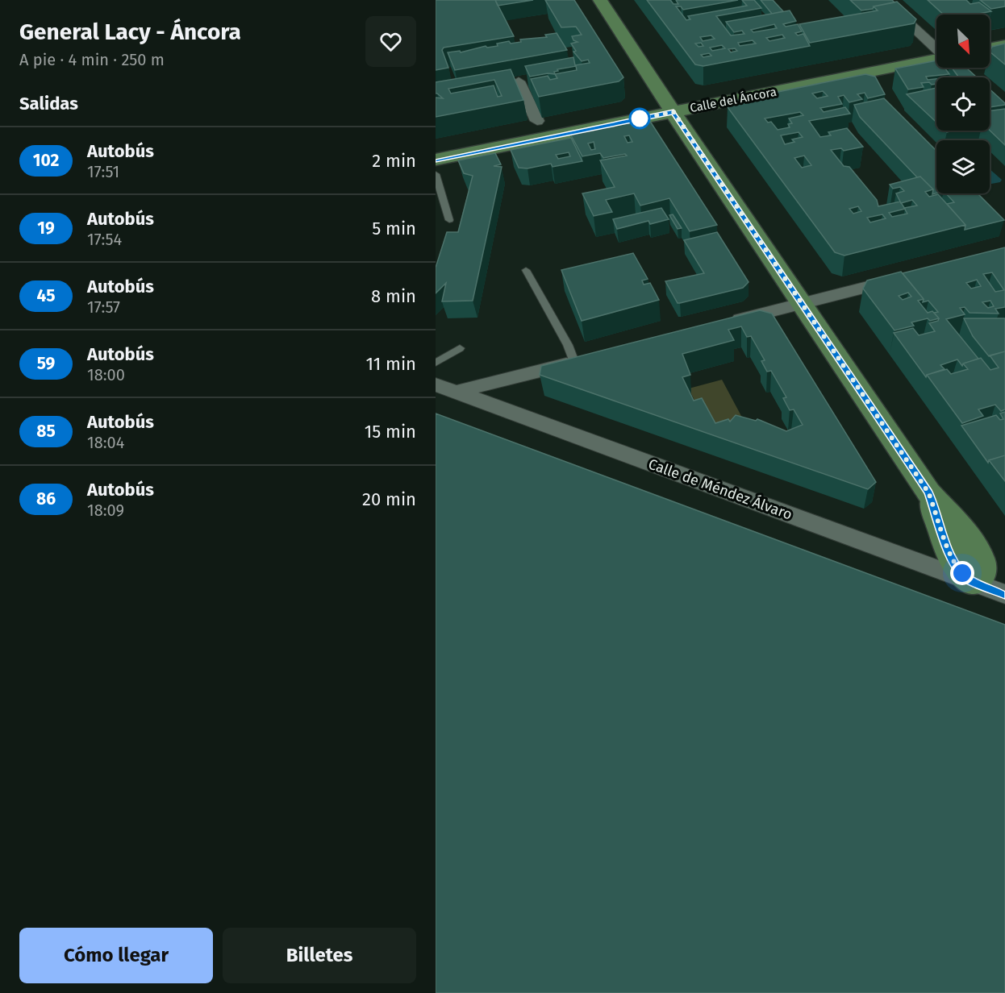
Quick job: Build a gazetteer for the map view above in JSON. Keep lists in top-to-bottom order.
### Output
{
  "streets": {
    "street": ["Calle del Áncora", "Calle de Méndez Álvaro"]
  },
  "lines": ["bus line 102"],
  "north": "bottom right",
  "page": {
    "heading": [
      ["General Lacy - Áncora", "A pie · 4 min · 250 m"],
      "Salidas"
    ],
    "list": [
      {
        "mark": "102",
        "name": "Autobús",
        "note": "17:51",
        "value": "2 min"
      },
      {
        "mark": "19",
        "name": "Autobús",
        "note": "17:54",
        "value": "5 min"
      },
      {
        "mark": "45",
        "name": "Autobús",
        "note": "17:57",
        "value": "8 min"
      },
      {
        "mark": "59",
        "name": "Autobús",
        "note": "18:00",
        "value": "11 min"
      },
      {
        "mark": "85",
        "name": "Autobús",
        "note": "18:04",
        "value": "15 min"
      },
      {
        "mark": "86",
        "name": "Autobús",
        "note": "18:09",
        "value": "20 min"
      }
    ],
    "buttons": ["Cómo llegar", "Billetes"]
  }
}
